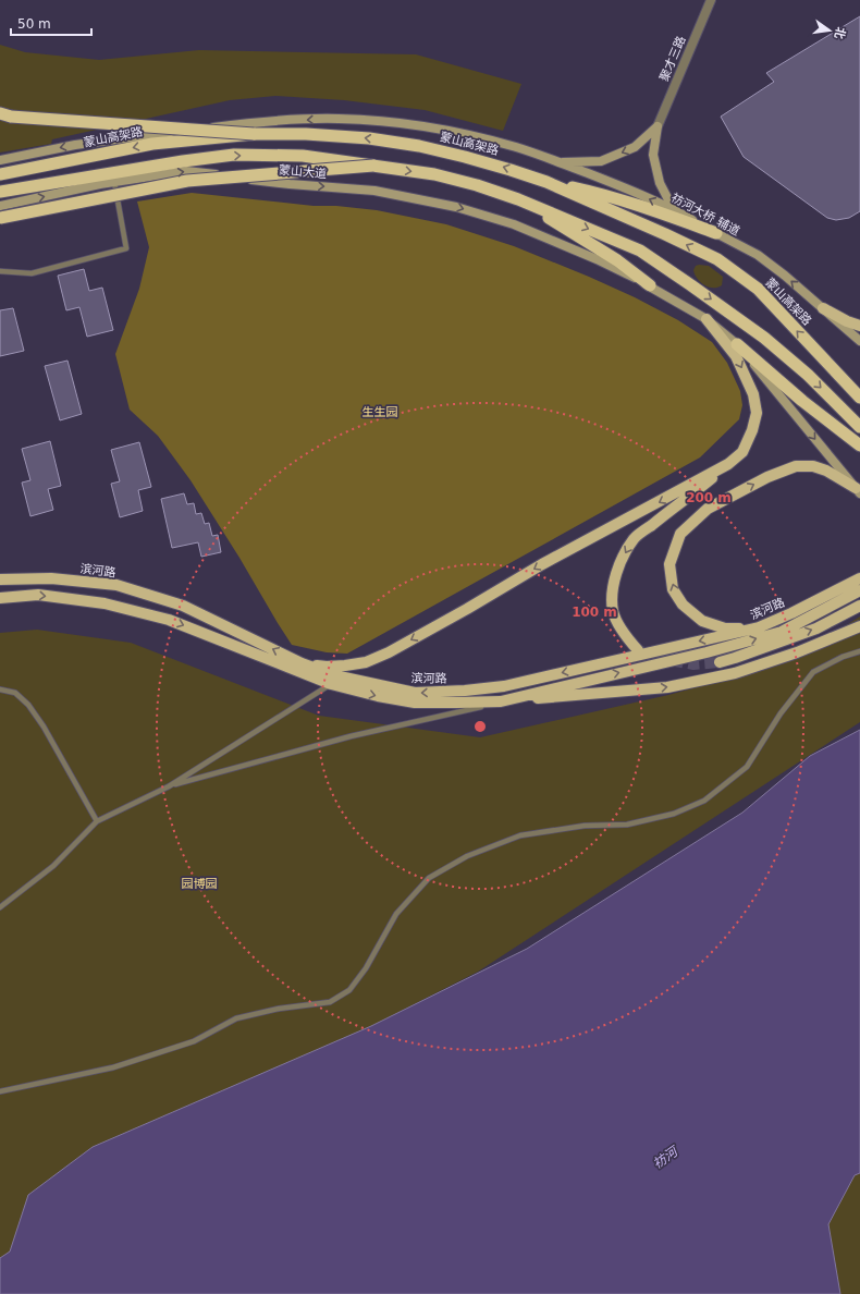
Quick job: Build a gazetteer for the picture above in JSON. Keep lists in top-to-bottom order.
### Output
{
  "streets": {
    "highway": ["蒙山高架路"],
    "main road": ["蒙山大道", "祊河大桥 辅道", "滨河路"],
    "street": ["聚才三路"]
  },
  "one_way": ["蒙山大道", "祊河大桥 辅道"],
  "water": ["祊河"],
  "parks": ["生生园", "园博园"],
  "scale_bar": "50 m",
  "north": "right",
  "rings": ["200 m", "100 m"]
}
